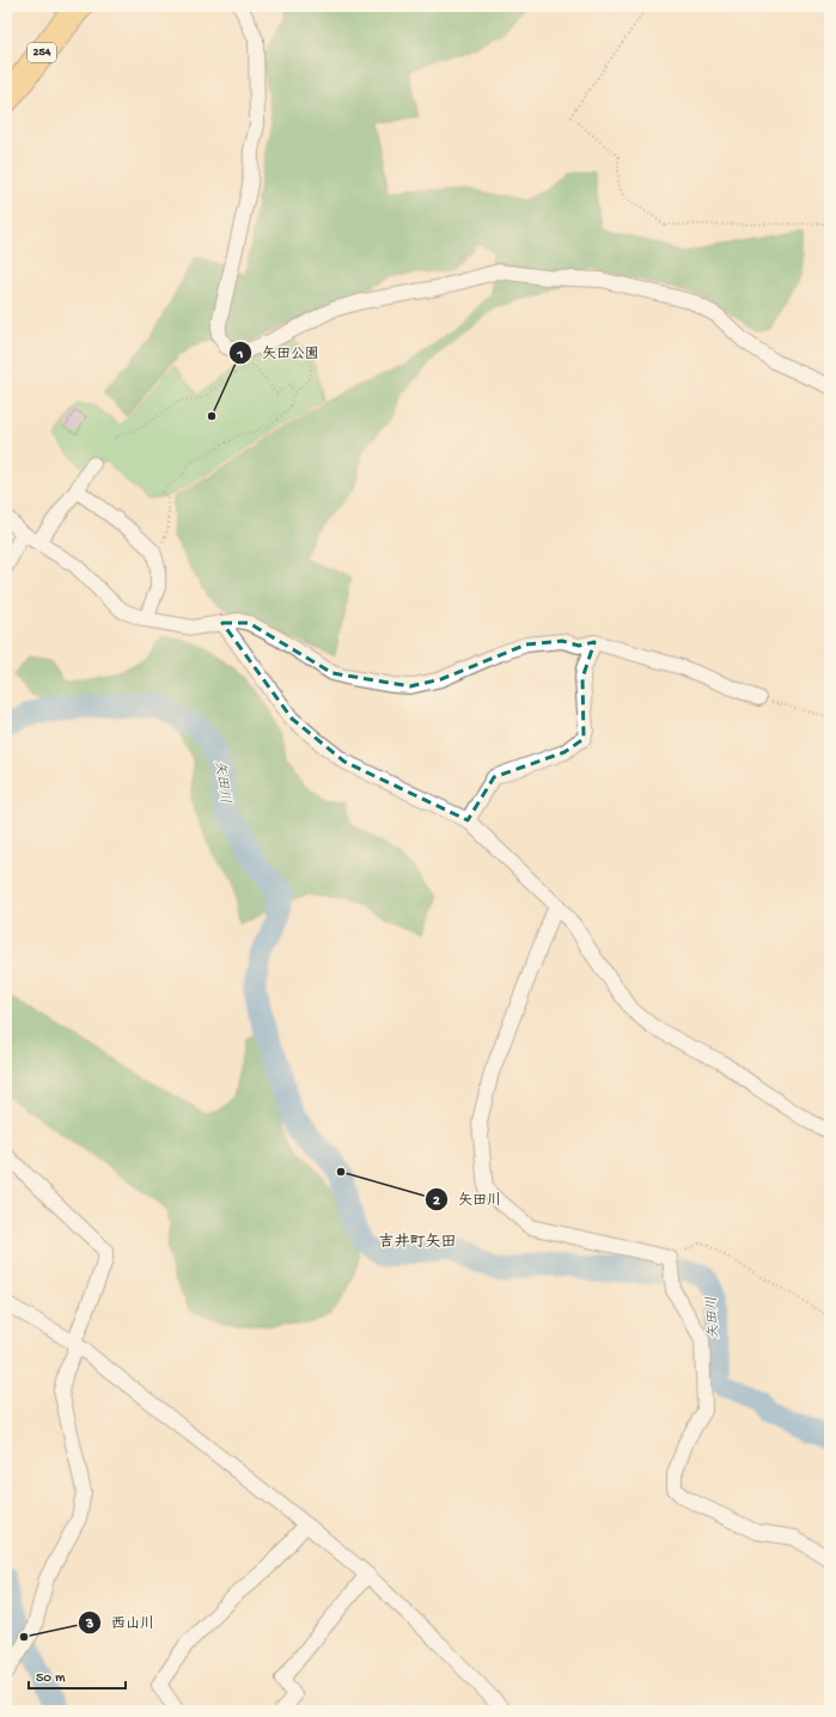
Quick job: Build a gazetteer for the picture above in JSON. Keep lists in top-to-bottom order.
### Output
{
  "streets": {
    "highway": ["254"]
  },
  "districts": ["吉井町矢田"],
  "water": ["矢田川"],
  "places": ["矢田公園", "矢田川", "西山川"],
  "scale_bar": "50 m"
}
